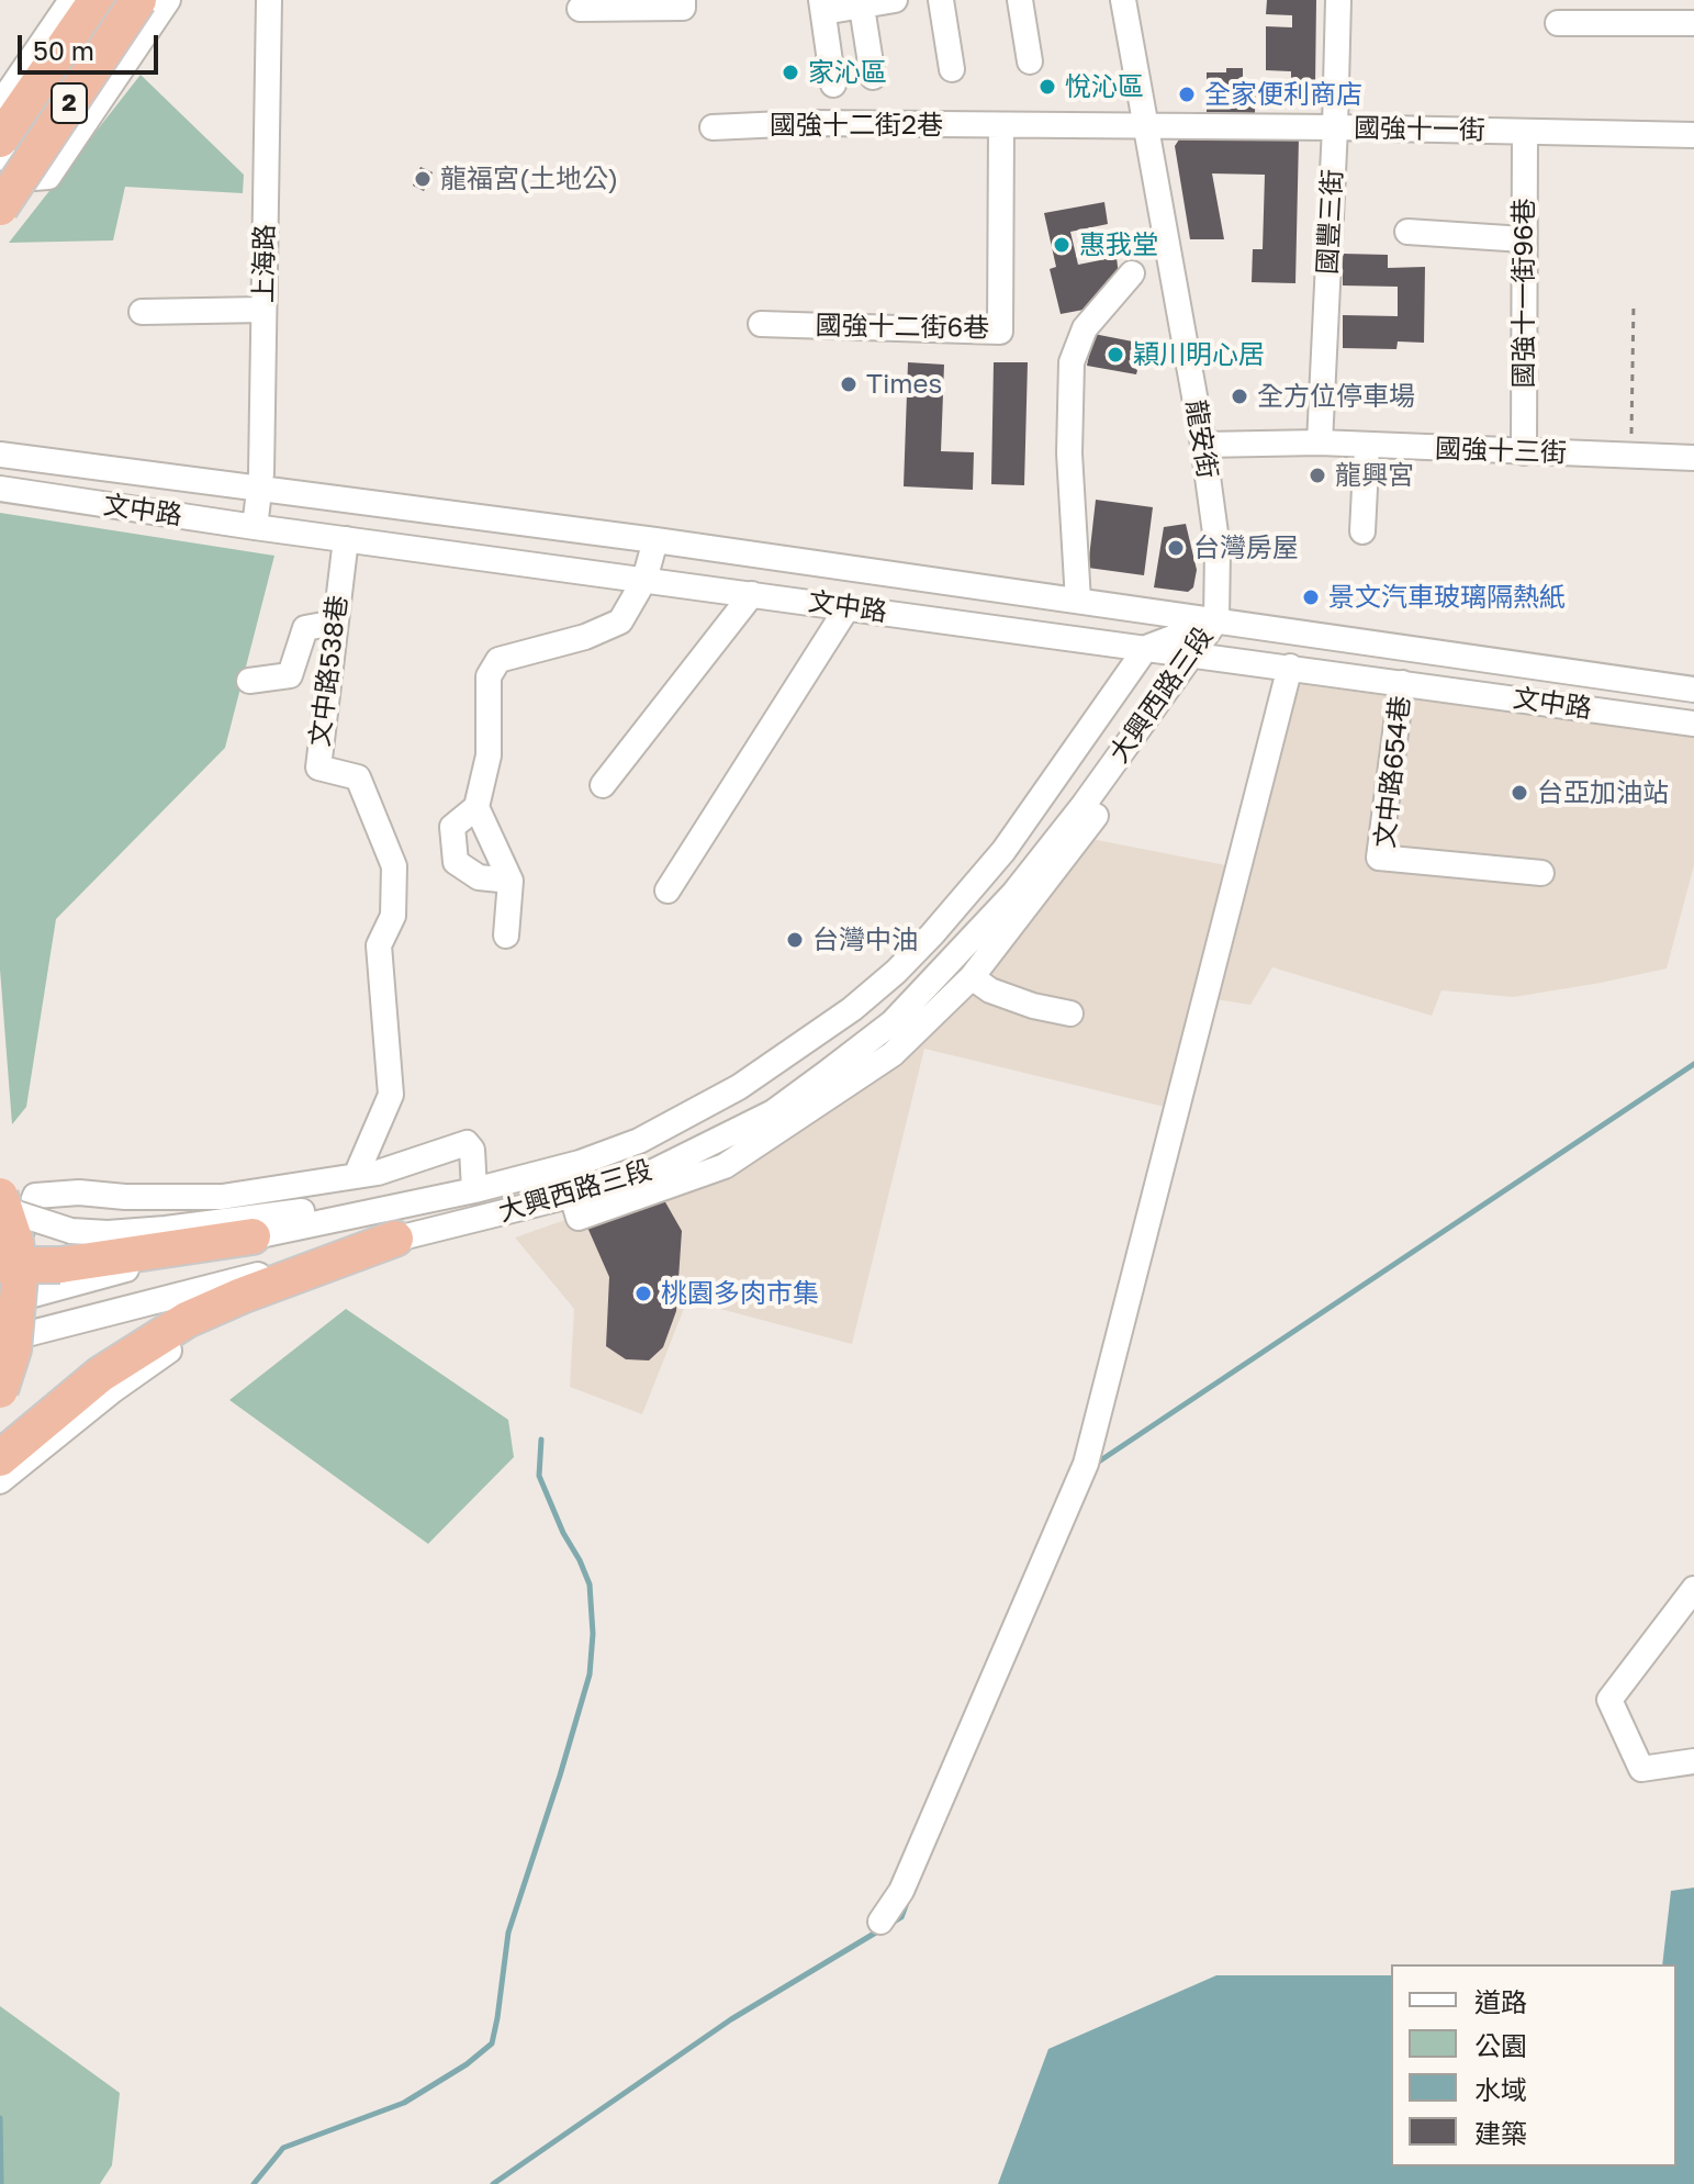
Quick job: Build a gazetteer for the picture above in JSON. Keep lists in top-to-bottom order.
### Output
{
  "streets": {
    "highway": ["2"],
    "street": [
      "國強十二街2巷",
      "國強十一街",
      "國豐三街",
      "上海路",
      "國強十一街96巷",
      "國強十二街6巷",
      "龍安街",
      "國強十三街",
      "文中路",
      "文中路538巷",
      "大興西路三段",
      "文中路654巷"
    ]
  },
  "crossings": [
    ["國強十二街2巷", "國強十一街"],
    ["國強十二街2巷", "國強十二街6巷"],
    ["國強十二街2巷", "龍安街"],
    ["國強十一街", "國豐三街"],
    ["國強十一街", "國強十一街96巷"],
    ["國強十一街", "龍安街"],
    ["國豐三街", "國強十三街"],
    ["上海路", "文中路"],
    ["國強十一街96巷", "國強十三街"],
    ["龍安街", "國強十三街"],
    ["龍安街", "文中路"],
    ["龍安街", "大興西路三段"],
    ["文中路", "文中路538巷"],
    ["文中路", "大興西路三段"],
    ["文中路", "文中路654巷"]
  ],
  "places": [
    "家沁區",
    "悅沁區",
    "全家便利商店",
    "龍福宮(土地公)",
    "惠我堂",
    "穎川明心居",
    "Times",
    "全方位停車場",
    "龍興宮",
    "台灣房屋",
    "景文汽車玻璃隔熱紙",
    "台亞加油站",
    "台灣中油",
    "桃園多肉市集"
  ],
  "legend": [
    "道路",
    "公園",
    "水域",
    "建築"
  ],
  "scale_bar": "50 m"
}
